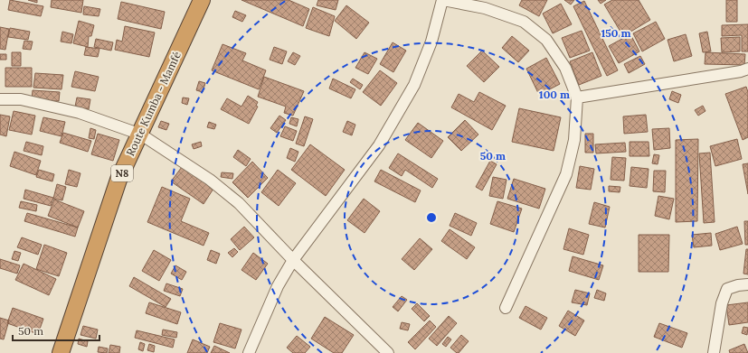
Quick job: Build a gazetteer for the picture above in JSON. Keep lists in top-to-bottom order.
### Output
{
  "streets": {
    "highway": ["Route Kumba - Mamfé", "N8"]
  },
  "scale_bar": "50 m",
  "rings": ["150 m", "100 m", "50 m"]
}
